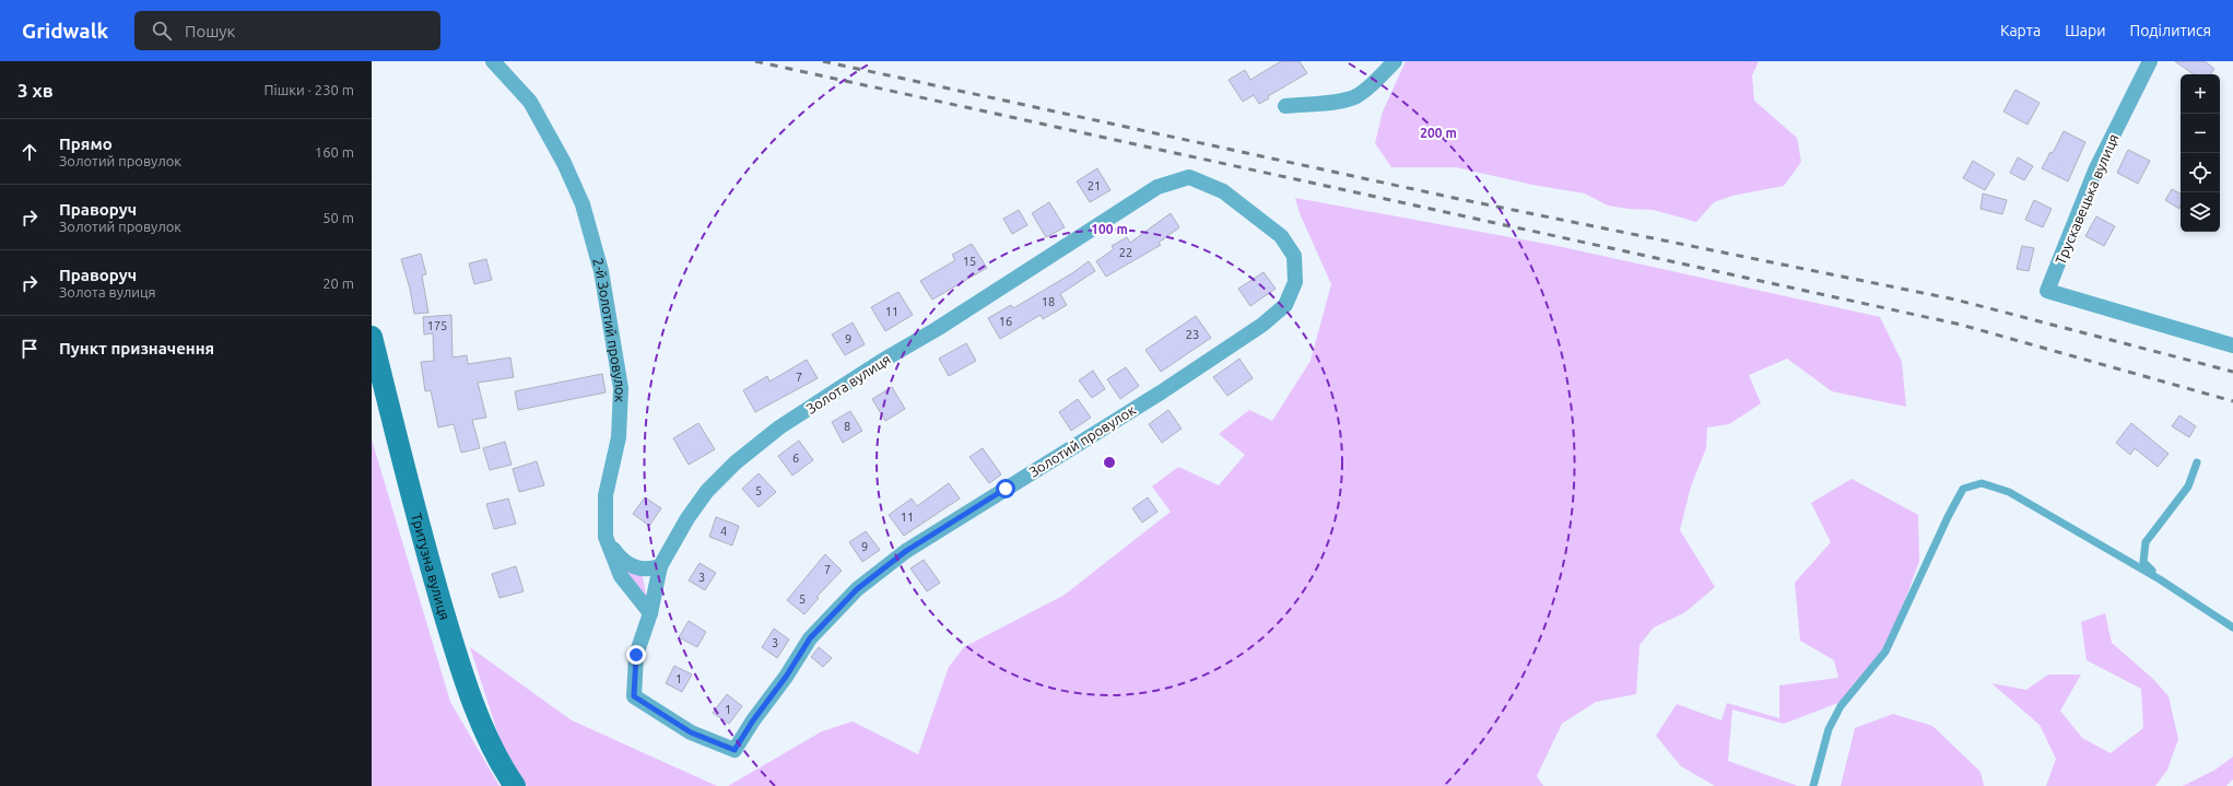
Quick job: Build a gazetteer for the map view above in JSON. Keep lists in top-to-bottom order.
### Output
{
  "streets": {
    "street": [
      "Трускавецька вулиця",
      "2-й Золотий провулок",
      "Золота вулиця",
      "Золотий провулок",
      "Тритузна вулиця"
    ]
  },
  "crossings": [
    ["2-й Золотий провулок", "Золота вулиця"],
    ["Золота вулиця", "Золотий провулок"]
  ],
  "house_numbers": [
    "21",
    "22",
    "15",
    "18",
    "11",
    "16",
    "175",
    "23",
    "9",
    "7",
    "8",
    "6",
    "5",
    "11",
    "4",
    "9",
    "7",
    "3",
    "5",
    "3",
    "1",
    "1"
  ],
  "page": {
    "header": "Gridwalk",
    "search": "Пошук",
    "nav": ["Карта", "Шари", "Поділитися"],
    "heading": ["3 хв", "Пішки · 230 m"],
    "map_buttons": ["+", "−"],
    "list": [
      ["Прямо", "Золотий провулок", "160 m"],
      ["Праворуч", "Золотий провулок", "50 m"],
      ["Праворуч", "Золота вулиця", "20 m"],
      "Пункт призначення"
    ]
  },
  "rings": ["200 m", "100 m"]
}
